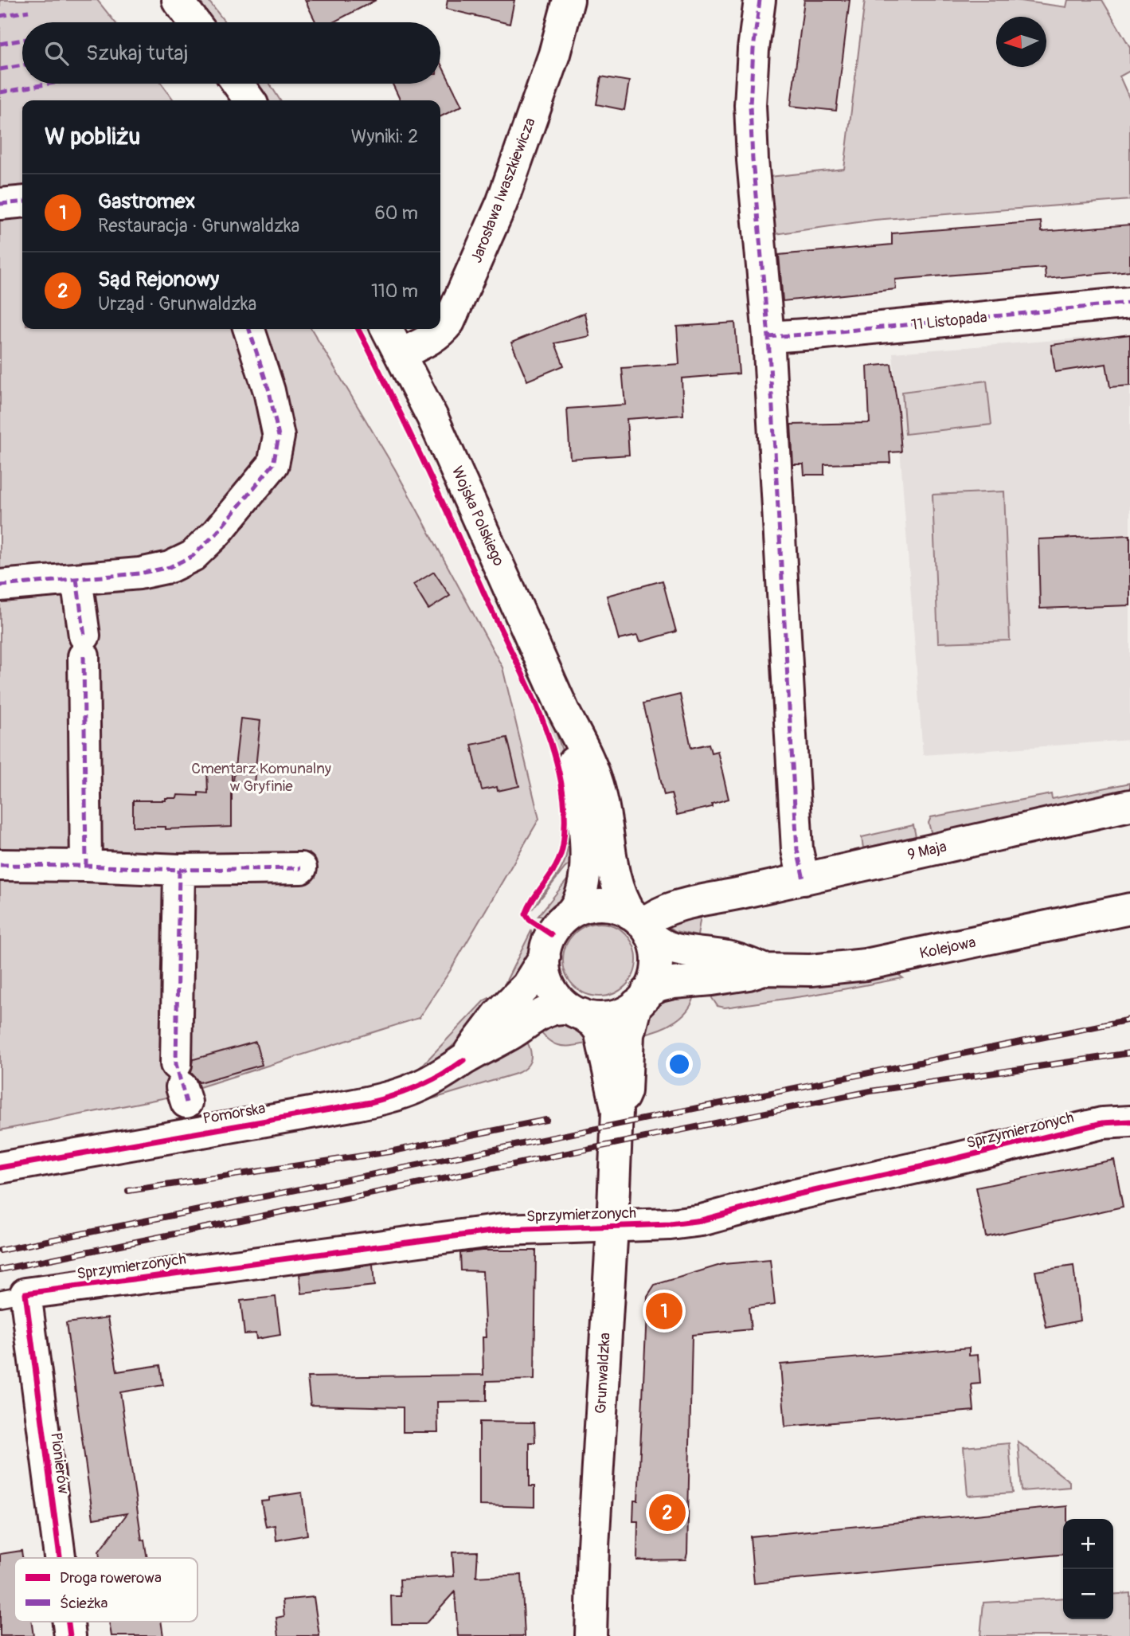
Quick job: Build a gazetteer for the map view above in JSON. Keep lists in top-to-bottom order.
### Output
{
  "streets": {
    "street": [
      "Jarosława Iwaszkiewicza",
      "11 Listopada",
      "Wojska Polskiego",
      "9 Maja",
      "Kolejowa",
      "Pomorska",
      "Sprzymierzonych",
      "Grunwaldzka",
      "Pionierów"
    ]
  },
  "crossings": [
    ["Jarosława Iwaszkiewicza", "Wojska Polskiego"],
    ["Wojska Polskiego", "9 Maja"],
    ["Wojska Polskiego", "Kolejowa"],
    ["Wojska Polskiego", "Pomorska"],
    ["Wojska Polskiego", "Grunwaldzka"],
    ["9 Maja", "Kolejowa"],
    ["9 Maja", "Pomorska"],
    ["9 Maja", "Grunwaldzka"],
    ["Kolejowa", "Pomorska"],
    ["Kolejowa", "Grunwaldzka"],
    ["Pomorska", "Grunwaldzka"],
    ["Sprzymierzonych", "Grunwaldzka"],
    ["Sprzymierzonych", "Pionierów"]
  ],
  "parks": ["Cmentarz Komunalny w Gryfinie"],
  "legend": ["Droga rowerowa", "Ścieżka"],
  "north": "left",
  "page": {
    "search": "Szukaj tutaj",
    "heading": ["W pobliżu", "Wyniki: 2"],
    "list": [
      {
        "mark": "1",
        "name": "Gastromex",
        "note": "Restauracja · Grunwaldzka",
        "value": "60 m"
      },
      {
        "mark": "2",
        "name": "Sąd Rejonowy",
        "note": "Urząd · Grunwaldzka",
        "value": "110 m"
      }
    ],
    "pins": ["1", "2"],
    "map_buttons": ["+", "−"]
  }
}
